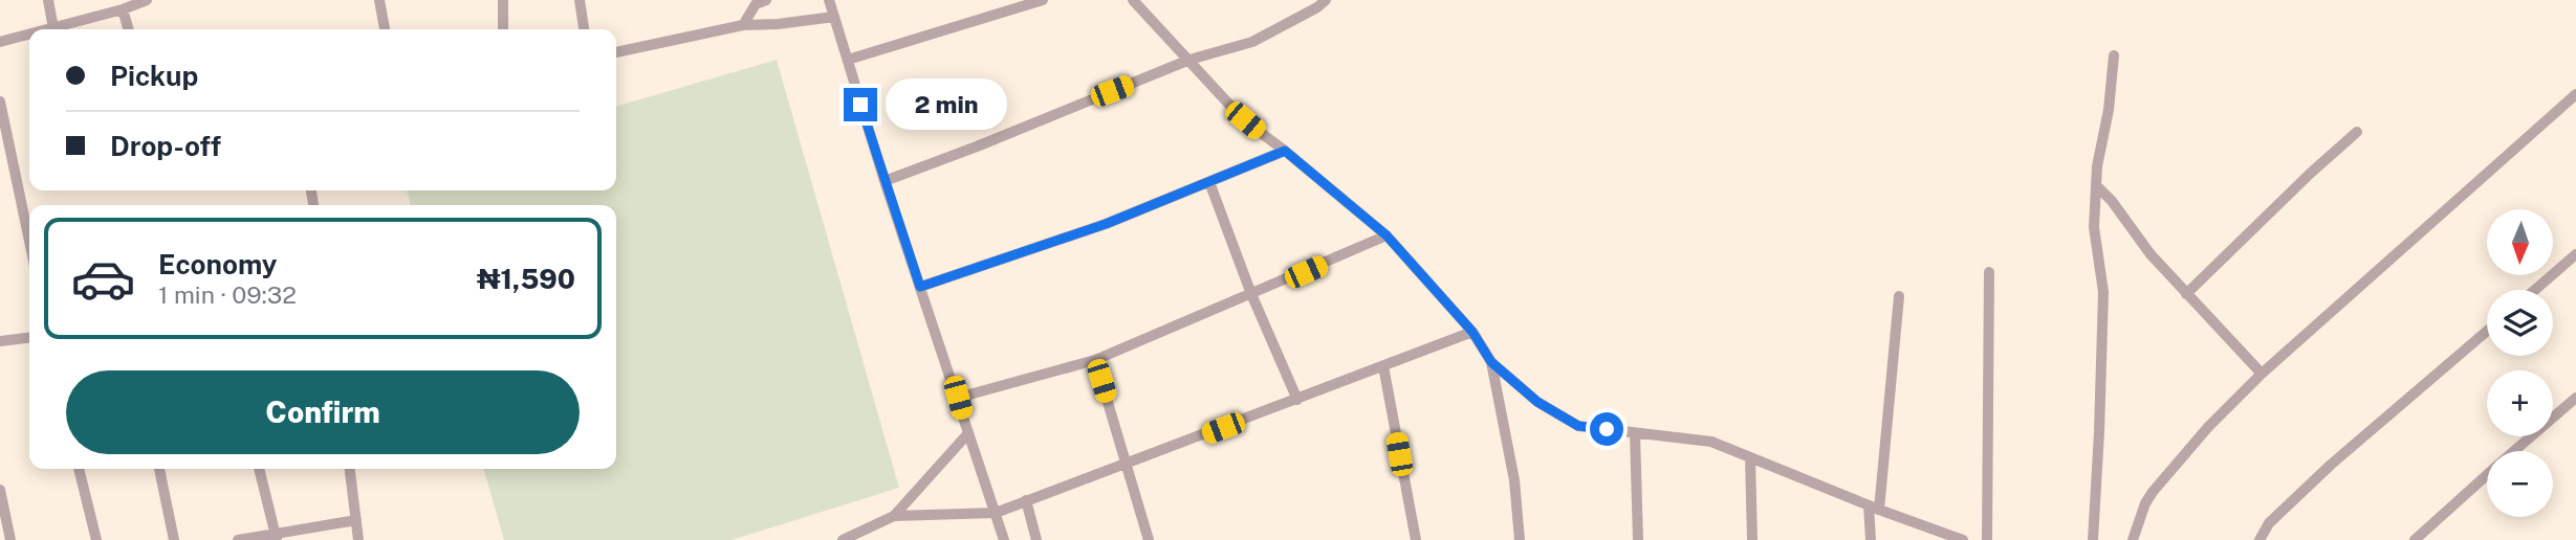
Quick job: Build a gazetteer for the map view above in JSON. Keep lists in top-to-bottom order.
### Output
{
  "north": "bottom",
  "page": {
    "banner": ["Pickup", "Drop-off"],
    "bubble": "2 min",
    "map_buttons": ["+", "−"],
    "list": [
      {
        "name": "Economy",
        "note": "1 min · 09:32",
        "value": "₦1,590"
      }
    ],
    "buttons": "Confirm"
  }
}
